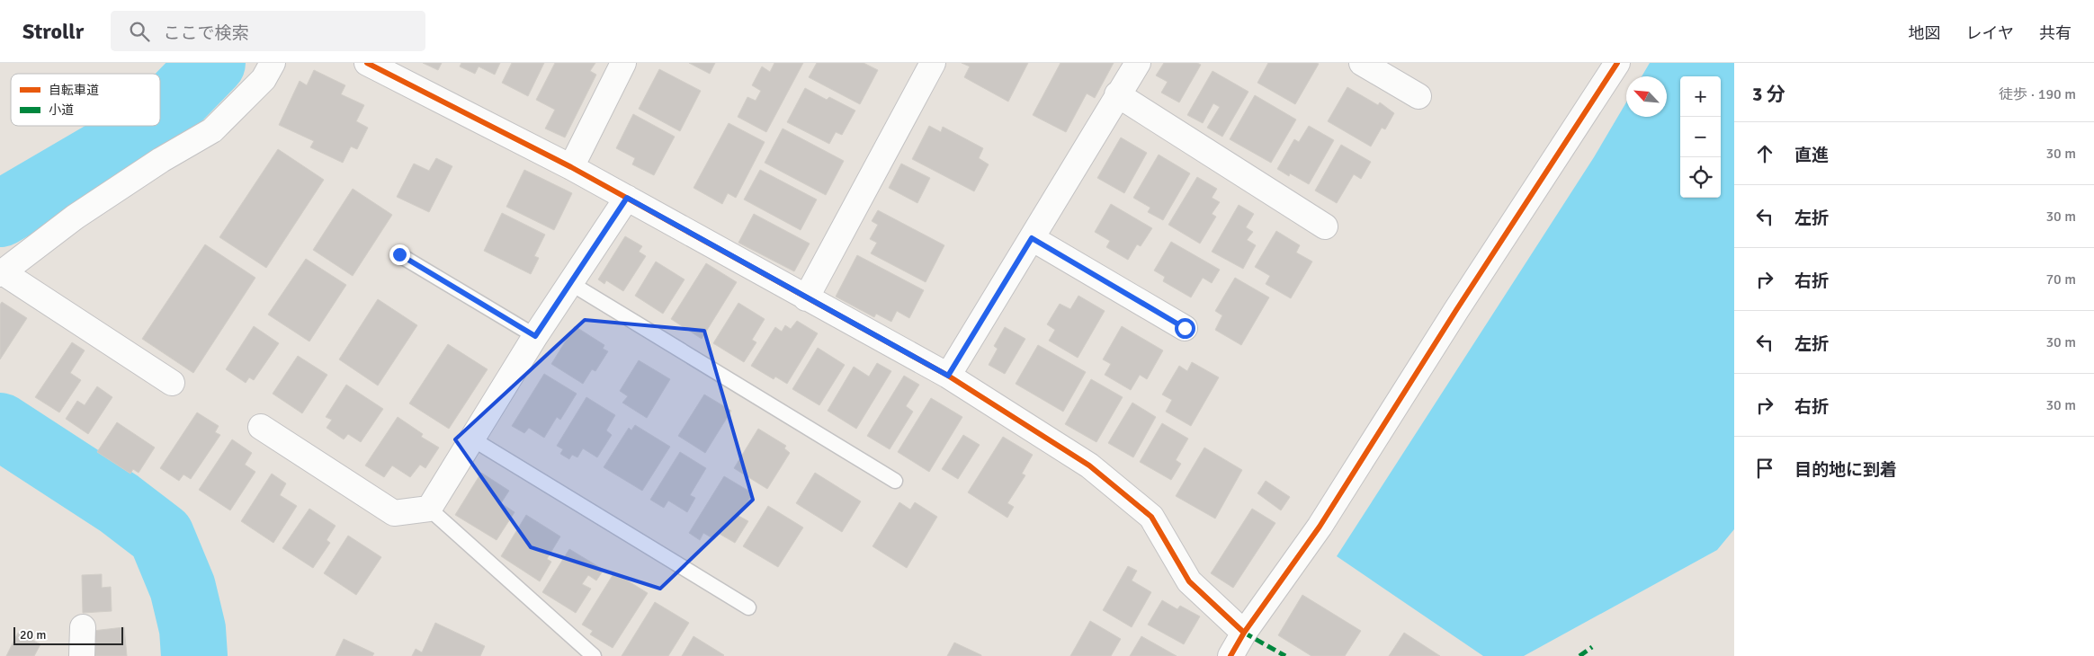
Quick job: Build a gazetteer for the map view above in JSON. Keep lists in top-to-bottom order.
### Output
{
  "legend": ["自転車道", "小道"],
  "scale_bar": "20 m",
  "north": "top left",
  "page": {
    "header": "Strollr",
    "search": "ここで検索",
    "nav": ["地図", "レイヤ", "共有"],
    "heading": ["3 分", "徒歩 · 190 m"],
    "map_buttons": ["+", "−"],
    "list": [
      ["直進", "30 m"],
      ["左折", "30 m"],
      ["右折", "70 m"],
      ["左折", "30 m"],
      ["右折", "30 m"],
      "目的地に到着"
    ],
    "scale": "20 m"
  }
}
